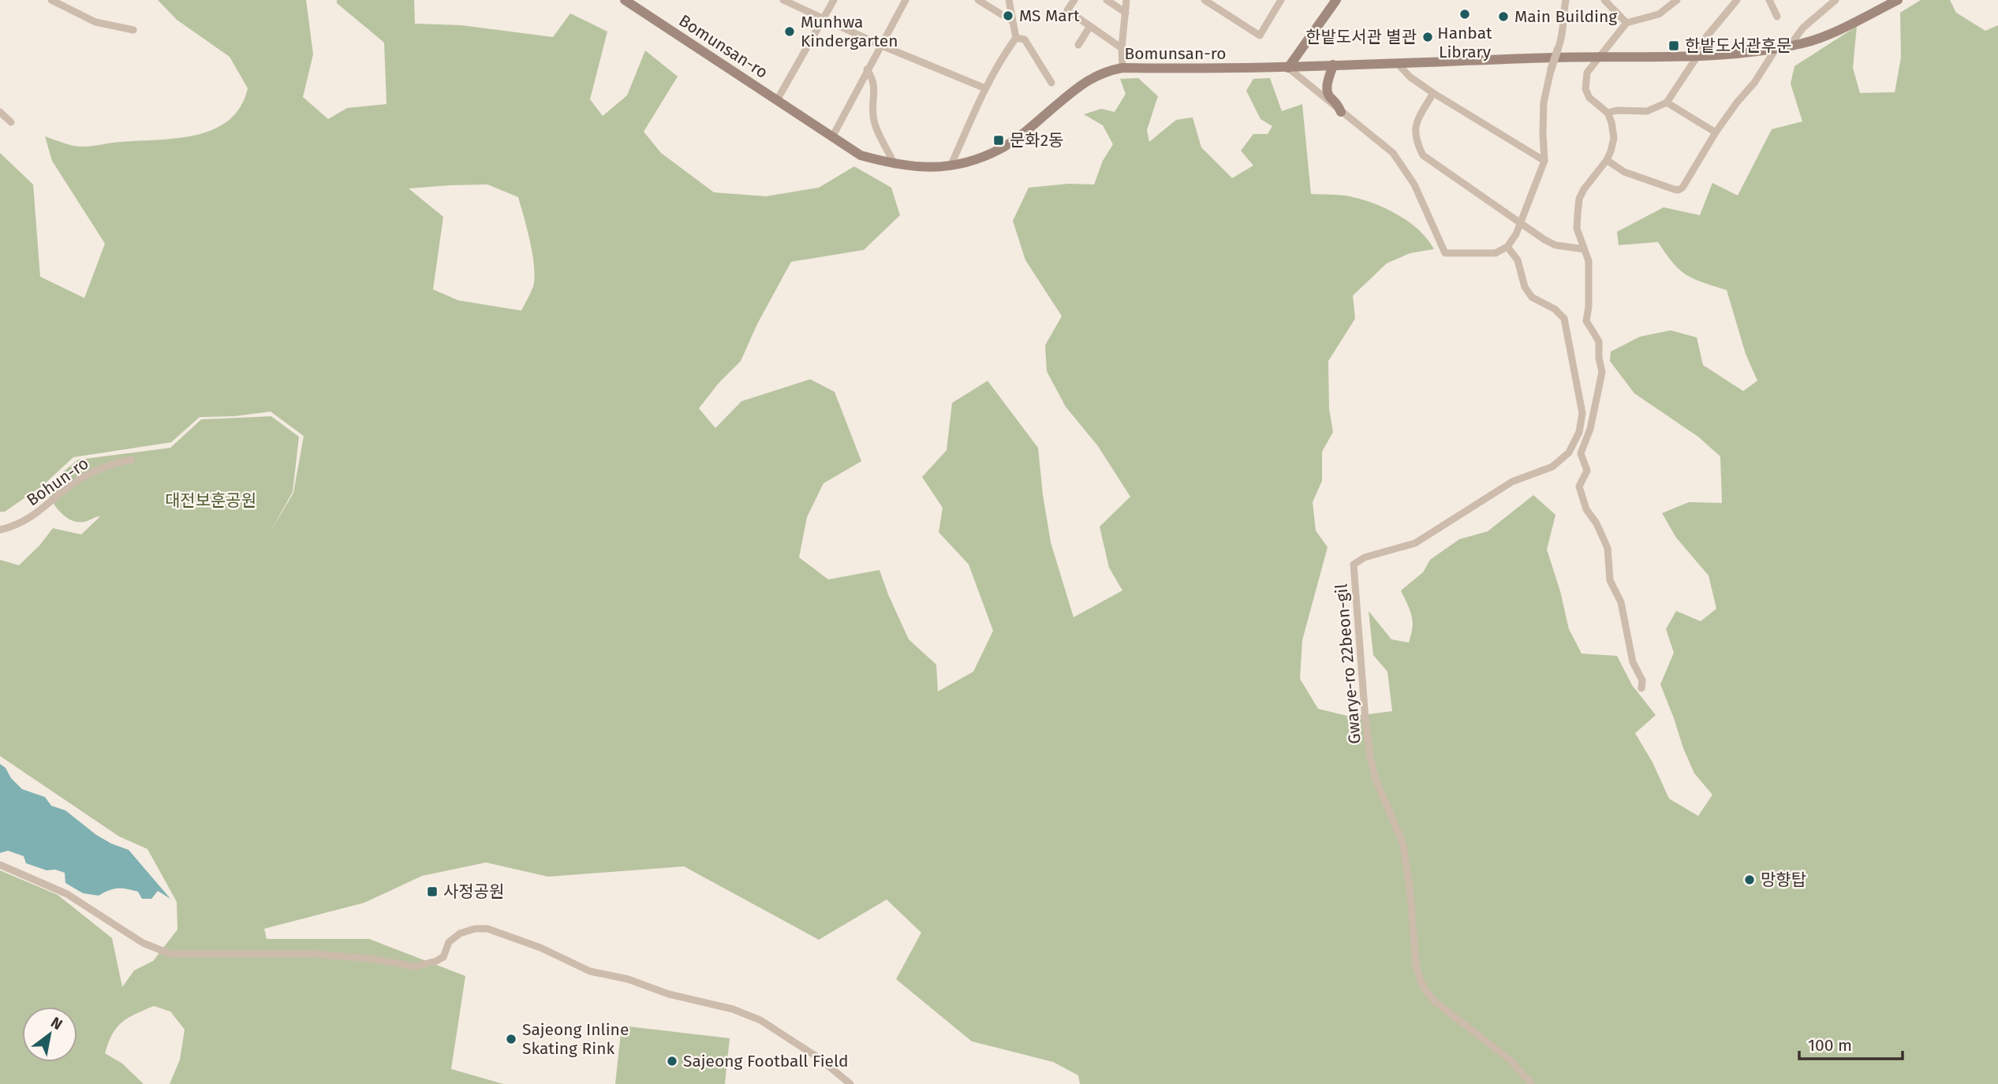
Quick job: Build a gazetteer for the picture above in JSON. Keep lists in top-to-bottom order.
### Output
{
  "streets": {
    "main road": ["Bomunsan-ro"],
    "street": ["Bohun-ro", "Gwarye-ro 22beon-gil"]
  },
  "parks": ["대전보훈공원"],
  "places": {
    "other": [
      "Hanbat Library",
      "MS Mart",
      "Main Building",
      "Munhwa Kindergarten",
      "한밭도서관 별관",
      "망향탑",
      "Sajeong Inline Skating Rink",
      "Sajeong Football Field"
    ],
    "transit": ["한밭도서관후문", "문화2동", "사정공원"]
  },
  "scale_bar": "100 m",
  "north": "top right"
}
